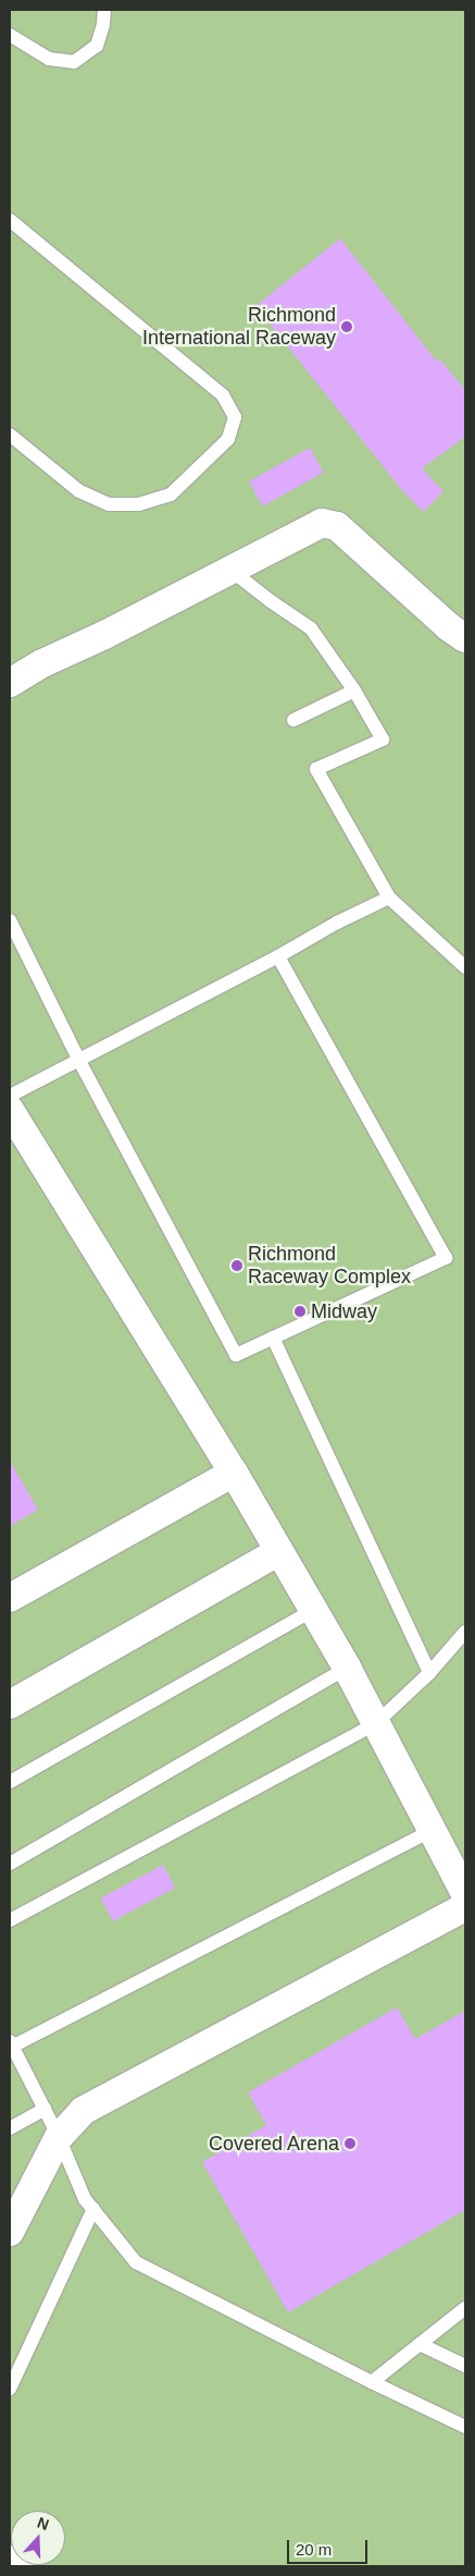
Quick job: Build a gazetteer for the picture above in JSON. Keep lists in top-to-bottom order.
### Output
{
  "places": [
    "Richmond International Raceway",
    "Richmond Raceway Complex",
    "Midway",
    "Covered Arena"
  ],
  "scale_bar": "20 m",
  "north": "top"
}
